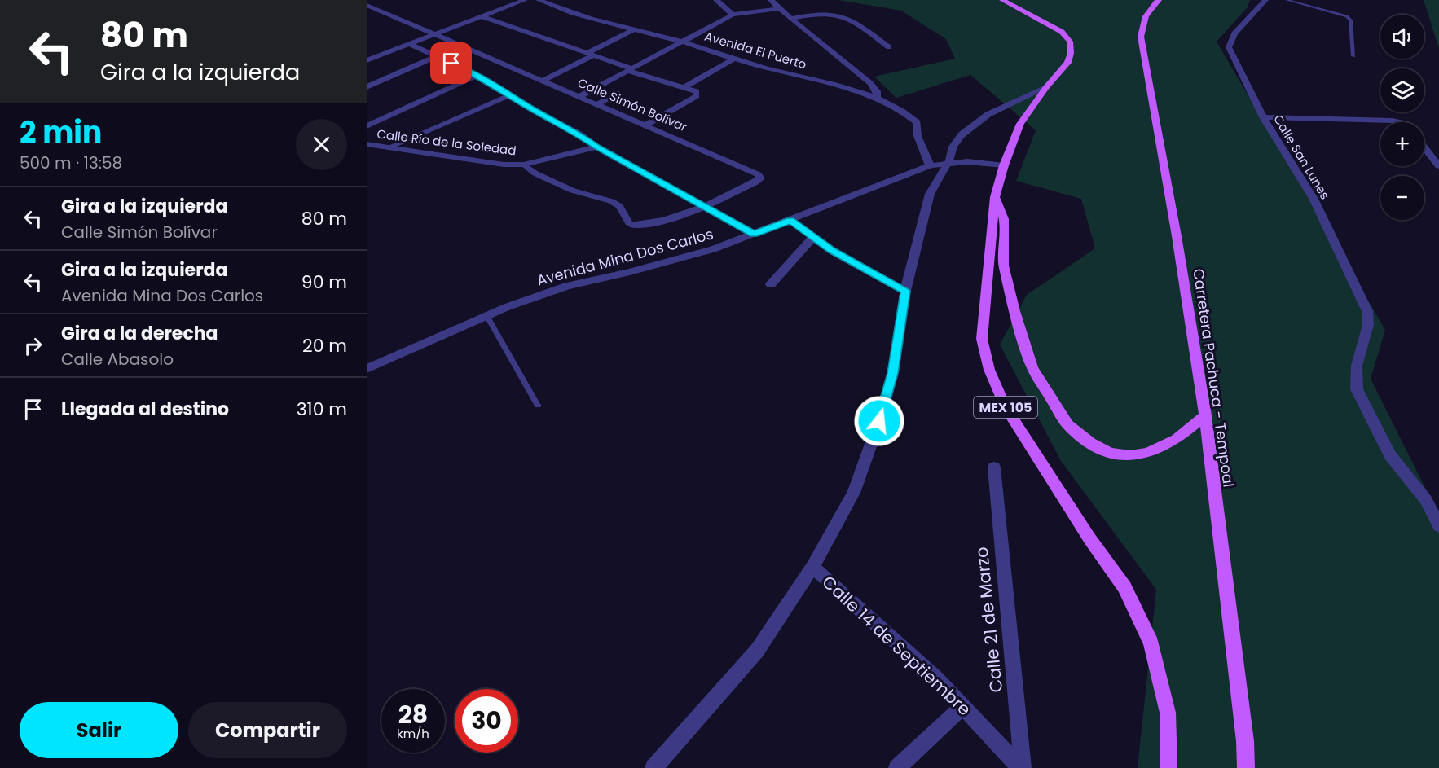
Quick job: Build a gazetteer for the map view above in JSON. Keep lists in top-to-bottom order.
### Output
{
  "streets": {
    "main road": ["Carretera Pachuca - Tempoal", "MEX 105"],
    "street": [
      "Avenida El Puerto",
      "Calle Simón Bolívar",
      "Calle Río de la Soledad",
      "Calle San Lunes",
      "Avenida Mina Dos Carlos",
      "Calle 21 de Marzo",
      "Calle 14 de Septiembre"
    ]
  },
  "crossings": [
    ["Avenida El Puerto", "Avenida Mina Dos Carlos"],
    ["Avenida Mina Dos Carlos", "MEX 105"],
    ["Calle 21 de Marzo", "Calle 14 de Septiembre"]
  ],
  "page": {
    "turn": ["80 m", "Gira a la izquierda"],
    "map_buttons": ["+", "−"],
    "heading": ["2 min", "500 m · 13:58"],
    "list": [
      {
        "name": "Gira a la izquierda",
        "note": "Calle Simón Bolívar",
        "value": "80 m"
      },
      {
        "name": "Gira a la izquierda",
        "note": "Avenida Mina Dos Carlos",
        "value": "90 m"
      },
      {
        "name": "Gira a la derecha",
        "note": "Calle Abasolo",
        "value": "20 m"
      },
      {
        "name": "Llegada al destino",
        "value": "310 m"
      }
    ],
    "speed": "28 km/h",
    "limit": "30",
    "buttons": ["Salir", "Compartir"]
  }
}
